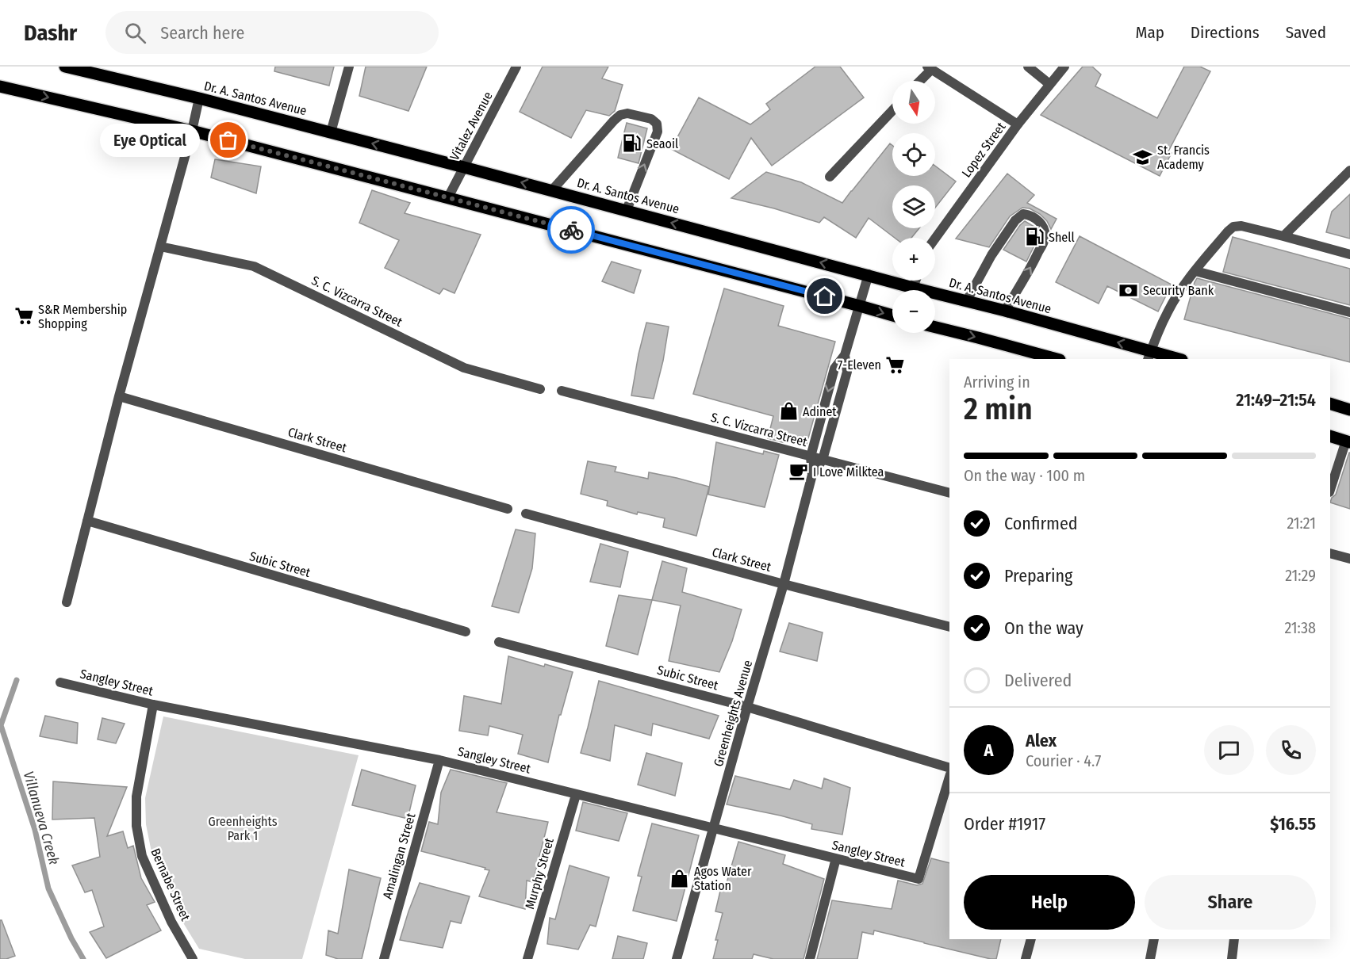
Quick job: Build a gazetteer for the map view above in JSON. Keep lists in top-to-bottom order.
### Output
{
  "streets": {
    "main road": ["Dr. A. Santos Avenue"],
    "street": [
      "Vitalez Avenue",
      "Lopez Street",
      "S. C. Vizcarra Street",
      "Clark Street",
      "Subic Street",
      "Sangley Street",
      "Greenheights Avenue",
      "Amalingan Street",
      "Murphy Street",
      "Bernabe Street"
    ]
  },
  "crossings": [
    ["Dr. A. Santos Avenue", "Vitalez Avenue"],
    ["Dr. A. Santos Avenue", "Greenheights Avenue"],
    ["S. C. Vizcarra Street", "Greenheights Avenue"],
    ["Clark Street", "Greenheights Avenue"],
    ["Subic Street", "Greenheights Avenue"],
    ["Sangley Street", "Greenheights Avenue"],
    ["Sangley Street", "Amalingan Street"],
    ["Sangley Street", "Murphy Street"],
    ["Sangley Street", "Bernabe Street"]
  ],
  "water": ["Villanueva Creek"],
  "parks": ["Greenheights Park 1"],
  "places": {
    "other": ["Eye Optical"],
    "fuel station": ["Seaoil", "Shell"],
    "school or university": ["St. Francis Academy"],
    "bank": ["Security Bank"],
    "supermarket": ["S&R Membership Shopping", "7-Eleven"],
    "shop": ["Adinet", "Agos Water Station"],
    "cafe": ["I Love Milktea"]
  },
  "north": "bottom",
  "page": {
    "header": "Dashr",
    "search": "Search here",
    "nav": ["Map", "Directions", "Saved"],
    "map_buttons": ["+", "−"],
    "bubble": "Eye Optical",
    "heading": ["2 min", "Arriving in", "21:49–21:54"],
    "panel": [
      "Alex",
      "Courier · 4.7",
      "Order #1917",
      "$16.55"
    ],
    "bar": "On the way · 100 m",
    "list": [
      ["Confirmed", "21:21"],
      ["Preparing", "21:29"],
      ["On the way", "21:38"],
      "Delivered"
    ],
    "round": "A",
    "buttons": ["Help", "Share"]
  }
}
